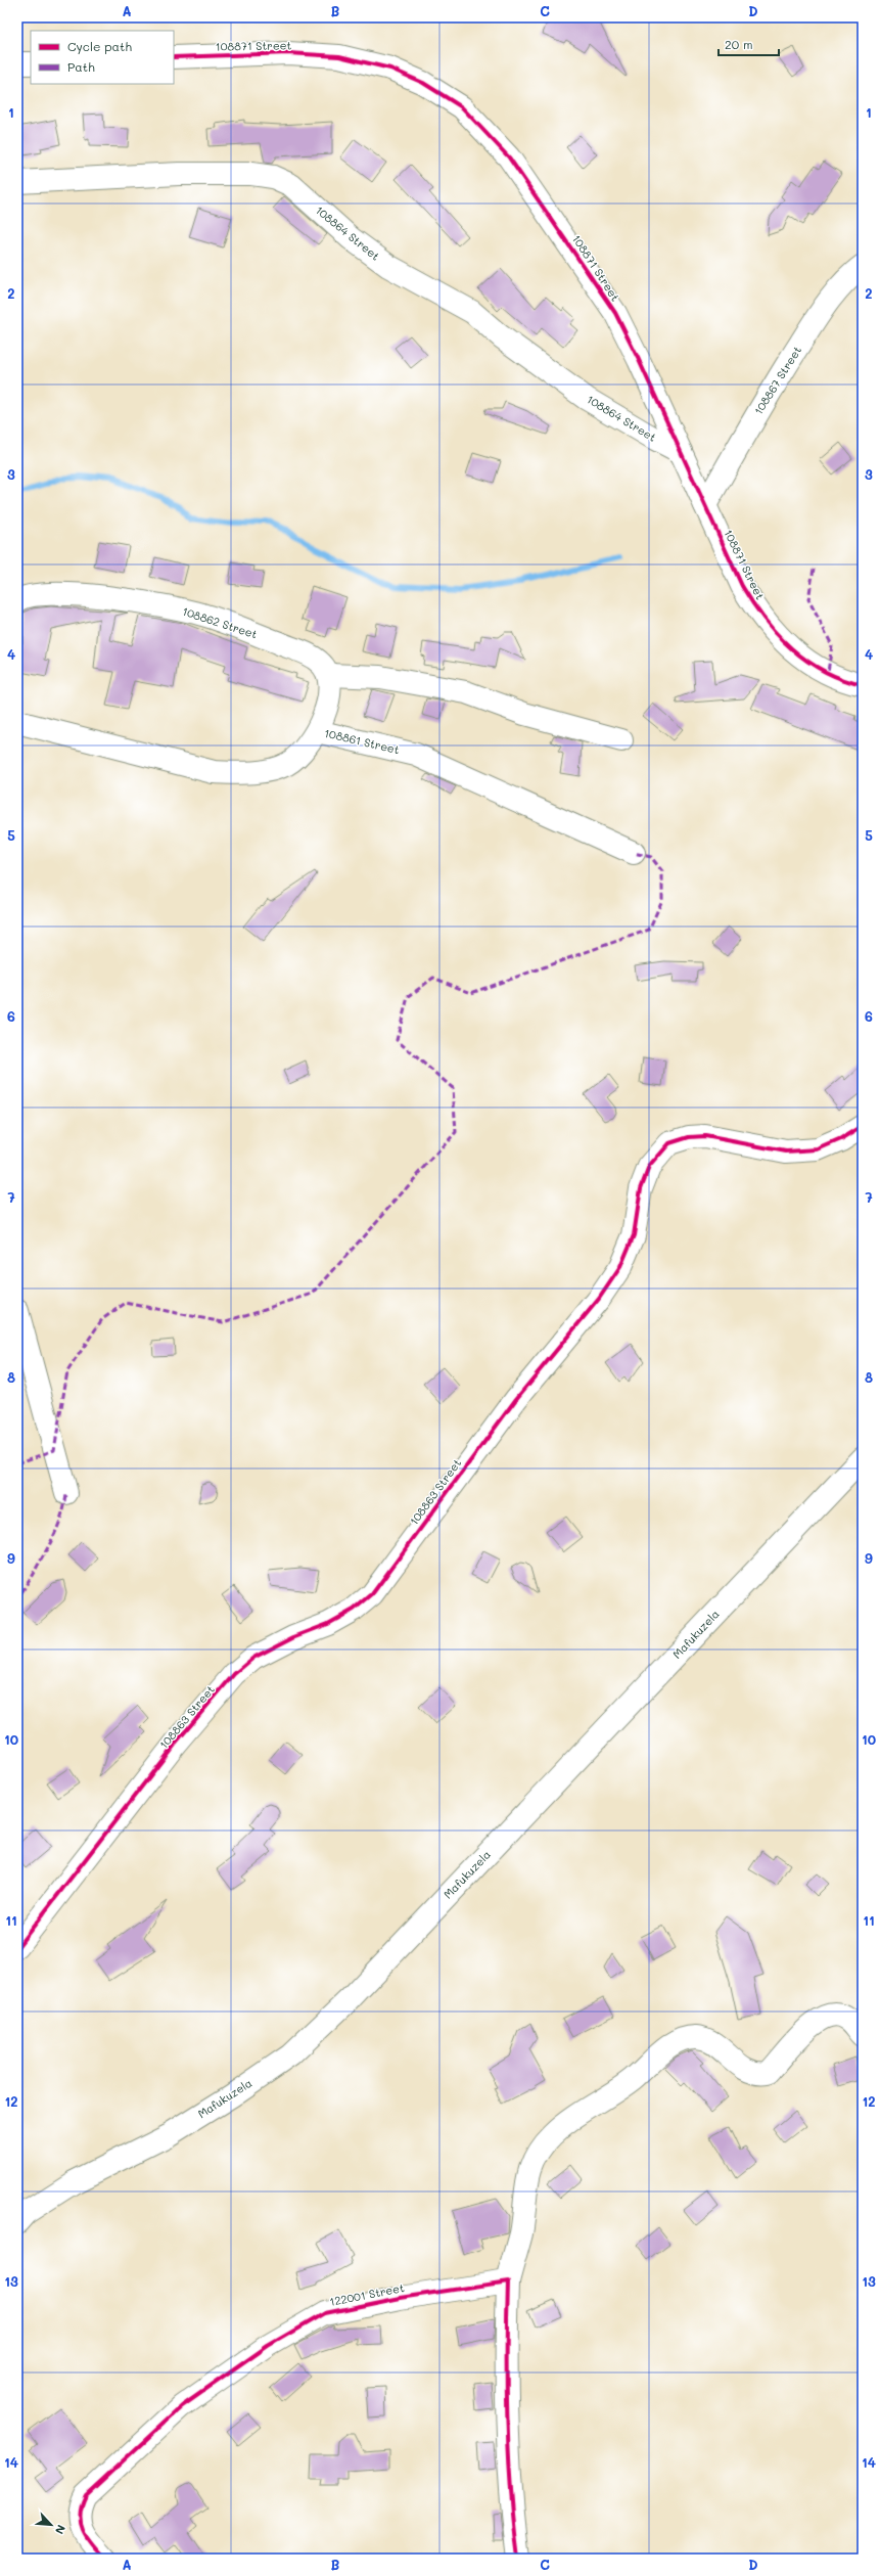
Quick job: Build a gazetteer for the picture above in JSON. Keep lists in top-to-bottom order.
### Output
{
  "streets": {
    "street": [
      "108871 Street",
      "108864 Street",
      "108867 Street",
      "108862 Street",
      "108861 Street",
      "108863 Street",
      "Mafukuzela",
      "122001 Street"
    ]
  },
  "crossings": [
    ["108871 Street", "108864 Street"],
    ["108871 Street", "108867 Street"]
  ],
  "legend": ["Cycle path", "Path"],
  "scale_bar": "20 m",
  "north": "bottom right",
  "grid": {
    "columns": [
      "A",
      "B",
      "C",
      "D"
    ],
    "rows": [
      "1",
      "2",
      "3",
      "4",
      "5",
      "6",
      "7",
      "8",
      "9",
      "10",
      "11",
      "12",
      "13",
      "14"
    ]
  }
}
